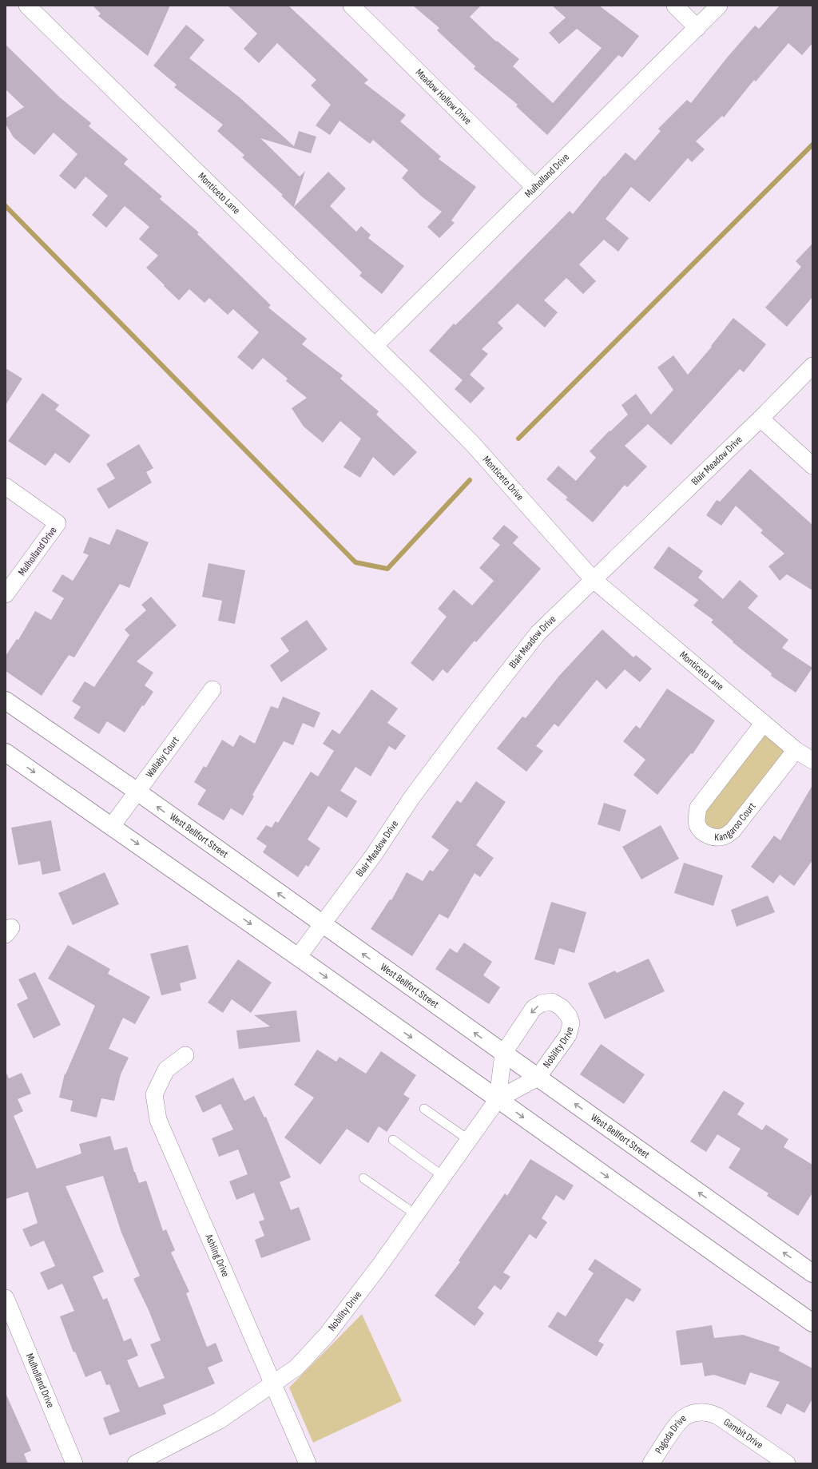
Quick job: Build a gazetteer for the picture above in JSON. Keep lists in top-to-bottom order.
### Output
{
  "streets": {
    "main road": ["West Bellfort Street"],
    "street": [
      "Meadow Hollow Drive",
      "Mulholland Drive",
      "Monticeto Lane",
      "Blair Meadow Drive",
      "Monticeto Drive",
      "Wallaby Court",
      "Kangaroo Court",
      "Nobility Drive",
      "Ashling Drive",
      "Gambit Drive",
      "Pagoda Drive"
    ]
  },
  "crossings": [
    ["Meadow Hollow Drive", "Mulholland Drive"],
    ["Mulholland Drive", "Monticeto Lane"],
    ["Monticeto Lane", "Blair Meadow Drive"],
    ["Monticeto Lane", "Monticeto Drive"],
    ["Monticeto Lane", "Kangaroo Court"],
    ["Blair Meadow Drive", "Monticeto Drive"],
    ["Blair Meadow Drive", "West Bellfort Street"],
    ["Wallaby Court", "West Bellfort Street"],
    ["West Bellfort Street", "Nobility Drive"],
    ["Nobility Drive", "Ashling Drive"],
    ["Gambit Drive", "Pagoda Drive"]
  ]
}
